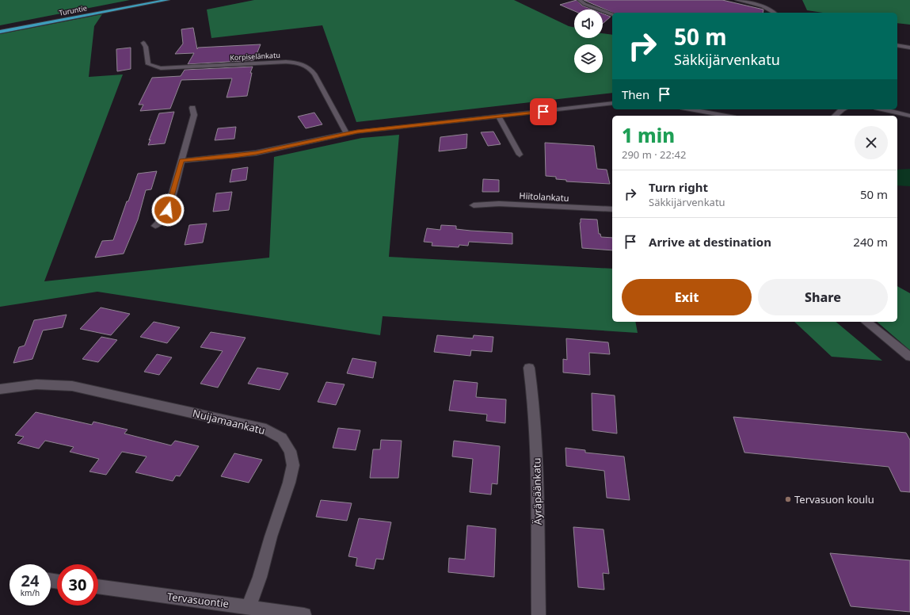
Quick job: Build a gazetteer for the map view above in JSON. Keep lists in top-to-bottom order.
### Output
{
  "streets": {
    "highway": ["Turuntie"],
    "street": [
      "Korpiselänkatu",
      "Hiitolankatu",
      "Nuijamaankatu",
      "Äyräpäänkatu",
      "Tervasuontie"
    ]
  },
  "crossings": [
    ["Nuijamaankatu", "Tervasuontie"]
  ],
  "places": ["Tervasuon koulu"],
  "page": {
    "turn": ["50 m", "Säkkijärvenkatu"],
    "then": "Then",
    "heading": ["1 min", "290 m · 22:42"],
    "list": [
      {
        "name": "Turn right",
        "note": "Säkkijärvenkatu",
        "value": "50 m"
      },
      {
        "name": "Arrive at destination",
        "value": "240 m"
      }
    ],
    "buttons": ["Exit", "Share"],
    "speed": "24 km/h",
    "limit": "30"
  }
}
